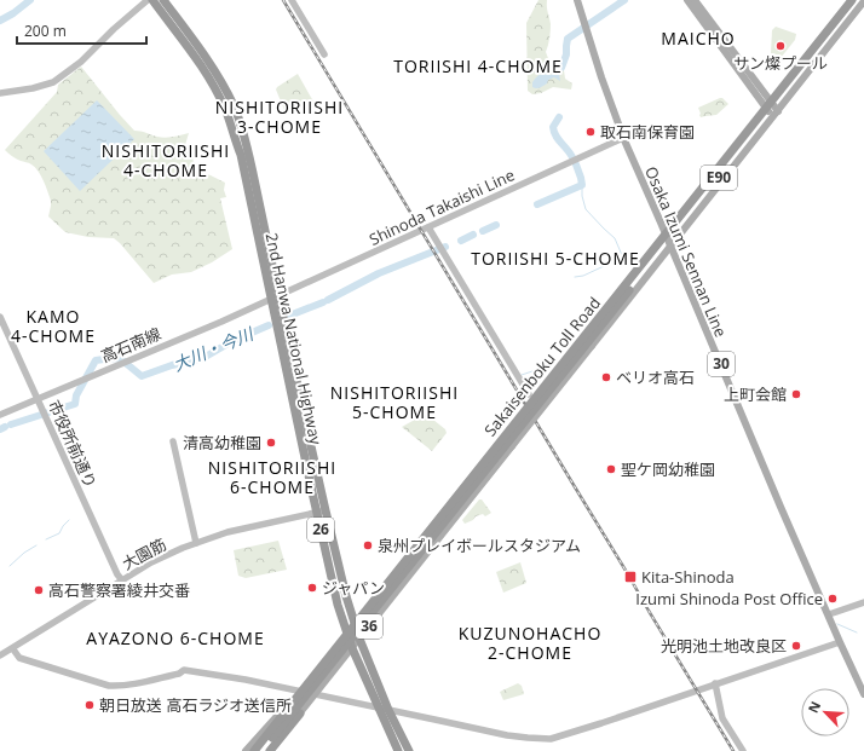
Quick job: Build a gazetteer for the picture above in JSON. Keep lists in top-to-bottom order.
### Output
{
  "streets": {
    "highway": [
      "E90",
      "2nd Hanwa National Highway",
      "Sakaisenboku Toll Road",
      "26"
    ],
    "main road": ["Osaka Izumi Sennan Line", "30", "36"],
    "street": [
      "Shinoda Takaishi Line",
      "高石南線",
      "市役所前通り",
      "大園筋"
    ]
  },
  "crossings": [
    ["Shinoda Takaishi Line", "Osaka Izumi Sennan Line"],
    ["Shinoda Takaishi Line", "2nd Hanwa National Highway"],
    ["Shinoda Takaishi Line", "高石南線"],
    ["Osaka Izumi Sennan Line", "36"],
    ["2nd Hanwa National Highway", "高石南線"],
    ["2nd Hanwa National Highway", "大園筋"],
    ["2nd Hanwa National Highway", "36"],
    ["高石南線", "市役所前通り"],
    ["市役所前通り", "大園筋"]
  ],
  "districts": [
    "MAICHO",
    "TORIISHI 4-CHOME",
    "NISHITORIISHI 3-CHOME",
    "NISHITORIISHI 4-CHOME",
    "TORIISHI 5-CHOME",
    "KAMO 4-CHOME",
    "NISHITORIISHI 5-CHOME",
    "NISHITORIISHI 6-CHOME",
    "KUZUNOHACHO 2-CHOME",
    "AYAZONO 6-CHOME"
  ],
  "water": ["大川・今川"],
  "places": {
    "other": [
      "サン燦プール",
      "取石南保育園",
      "ベリオ高石",
      "上町会館",
      "清高幼稚園",
      "聖ケ岡幼稚園",
      "泉州プレイボールスタジアム",
      "ジャパン",
      "高石警察署綾井交番",
      "Izumi Shinoda Post Office",
      "光明池土地改良区",
      "朝日放送 高石ラジオ送信所"
    ],
    "transit": ["Kita-Shinoda"]
  },
  "scale_bar": "200 m",
  "north": "top left"
}
